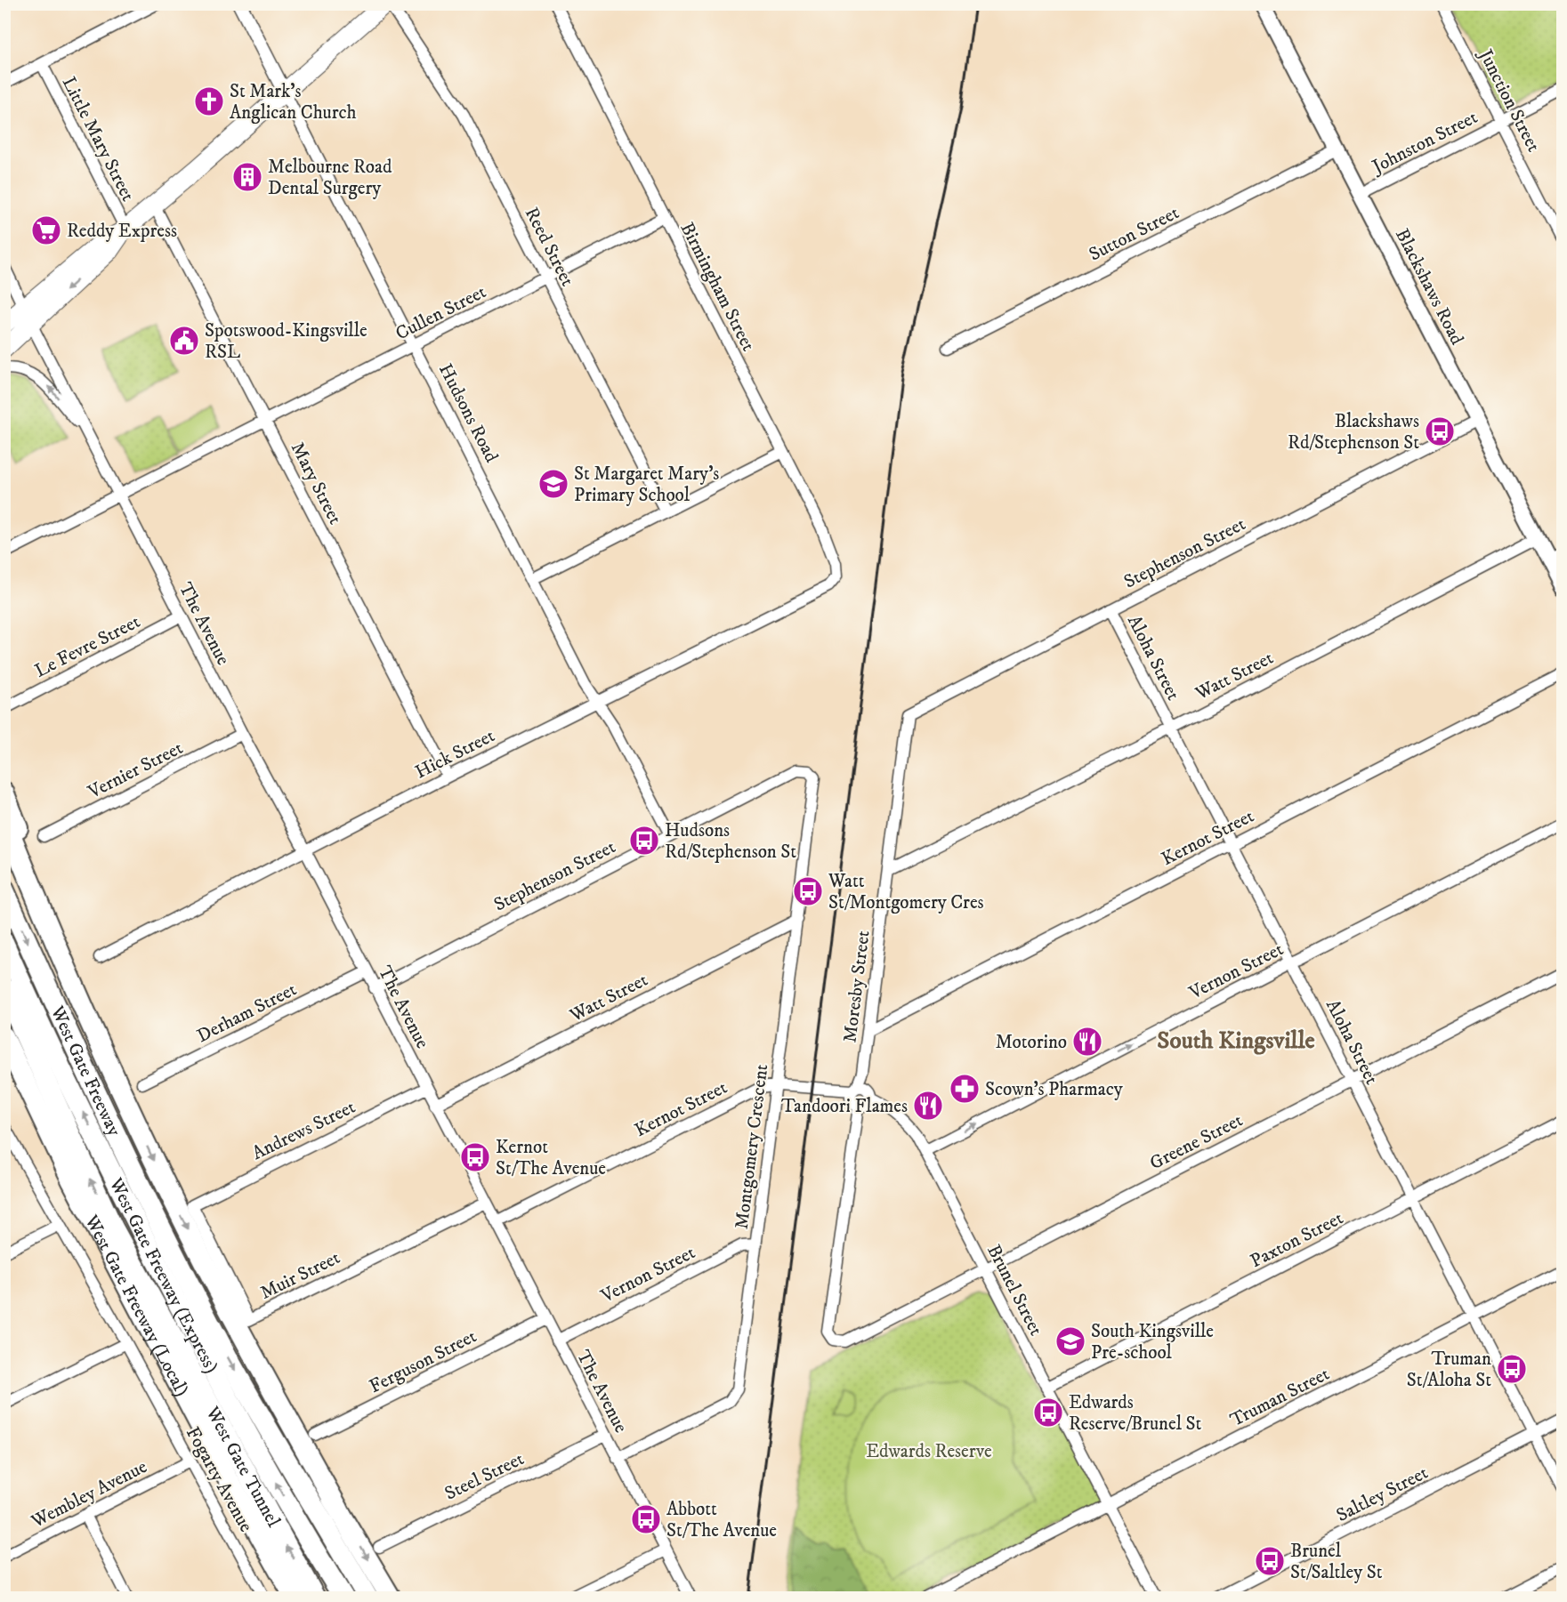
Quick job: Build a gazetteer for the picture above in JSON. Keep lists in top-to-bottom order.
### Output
{
  "streets": {
    "highway": [
      "West Gate Freeway",
      "West Gate Freeway (Express)",
      "West Gate Freeway (Local)",
      "West Gate Tunnel"
    ],
    "main road": ["Blackshaws Road"],
    "street": [
      "Junction Street",
      "Little Mary Street",
      "Johnston Street",
      "Sutton Street",
      "Reed Street",
      "Birmingham Street",
      "Cullen Street",
      "Hudsons Road",
      "Mary Street",
      "Stephenson Street",
      "The Avenue",
      "Le Fevre Street",
      "Aloha Street",
      "Watt Street",
      "Hick Street",
      "Vernier Street",
      "Kernot Street",
      "Vernon Street",
      "Moresby Street",
      "Derham Street",
      "Andrews Street",
      "Greene Street",
      "Montgomery Crescent",
      "Paxton Street",
      "Muir Street",
      "Brunel Street",
      "Ferguson Street",
      "Truman Street",
      "Steel Street",
      "Fogarty Avenue",
      "Wembley Avenue",
      "Saltley Street"
    ]
  },
  "crossings": [
    ["Junction Street", "Johnston Street"],
    ["Johnston Street", "Blackshaws Road"],
    ["Sutton Street", "Blackshaws Road"],
    ["Reed Street", "Cullen Street"],
    ["Birmingham Street", "Cullen Street"],
    ["Birmingham Street", "Hick Street"],
    ["Blackshaws Road", "Stephenson Street"],
    ["Blackshaws Road", "Watt Street"],
    ["Cullen Street", "Hudsons Road"],
    ["Cullen Street", "Mary Street"],
    ["Cullen Street", "The Avenue"],
    ["Hudsons Road", "Stephenson Street"],
    ["Hudsons Road", "Hick Street"],
    ["Mary Street", "Hick Street"],
    ["Stephenson Street", "The Avenue"],
    ["Stephenson Street", "Aloha Street"],
    ["Stephenson Street", "Moresby Street"],
    ["Stephenson Street", "Montgomery Crescent"],
    ["The Avenue", "Le Fevre Street"],
    ["The Avenue", "Watt Street"],
    ["The Avenue", "Hick Street"],
    ["The Avenue", "Vernier Street"],
    ["The Avenue", "Kernot Street"],
    ["The Avenue", "Vernon Street"],
    ["The Avenue", "Derham Street"],
    ["The Avenue", "Andrews Street"],
    ["The Avenue", "Montgomery Crescent"],
    ["The Avenue", "Muir Street"],
    ["The Avenue", "Ferguson Street"],
    ["The Avenue", "Steel Street"],
    ["Aloha Street", "Watt Street"],
    ["Aloha Street", "Kernot Street"],
    ["Aloha Street", "Vernon Street"],
    ["Aloha Street", "Greene Street"],
    ["Aloha Street", "Paxton Street"],
    ["Aloha Street", "Truman Street"],
    ["Aloha Street", "Saltley Street"],
    ["Watt Street", "Moresby Street"],
    ["Watt Street", "Montgomery Crescent"],
    ["Kernot Street", "Moresby Street"],
    ["Kernot Street", "Montgomery Crescent"],
    ["Vernon Street", "Montgomery Crescent"],
    ["Vernon Street", "Brunel Street"],
    ["West Gate Freeway", "West Gate Freeway (Express)"],
    ["Andrews Street", "Muir Street"],
    ["Greene Street", "Brunel Street"],
    ["Paxton Street", "Brunel Street"],
    ["Brunel Street", "Truman Street"],
    ["Fogarty Avenue", "Wembley Avenue"]
  ],
  "one_way": ["Vernon Street"],
  "districts": ["South Kingsville"],
  "parks": ["Edwards Reserve"],
  "places": {
    "church": ["St Mark's Anglican Church"],
    "building": ["Melbourne Road Dental Surgery"],
    "supermarket": ["Reddy Express"],
    "public building": ["Spotswood-Kingsville RSL"],
    "bus stop": [
      "Blackshaws Rd/Stephenson St",
      "Hudsons Rd/Stephenson St",
      "Watt St/Montgomery Cres",
      "Kernot St/The Avenue",
      "Truman St/Aloha St",
      "Edwards Reserve/Brunel St",
      "Abbott St/The Avenue",
      "Brunel St/Saltley St"
    ],
    "school or university": ["St Margaret Mary's Primary School", "South Kingsville Pre-school"],
    "restaurant": ["Motorino", "Tandoori Flames"],
    "pharmacy": ["Scown's Pharmacy"]
  }
}
